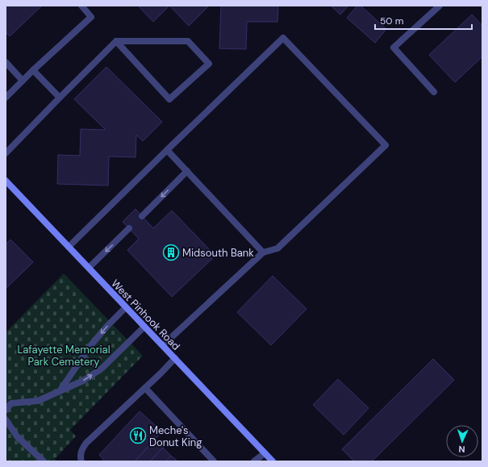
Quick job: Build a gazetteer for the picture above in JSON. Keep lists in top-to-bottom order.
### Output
{
  "streets": {
    "main road": ["West Pinhook Road"]
  },
  "parks": ["Lafayette Memorial Park Cemetery"],
  "places": {
    "building": ["Midsouth Bank"],
    "restaurant": ["Meche's Donut King"]
  },
  "scale_bar": "50 m",
  "north": "bottom"
}
